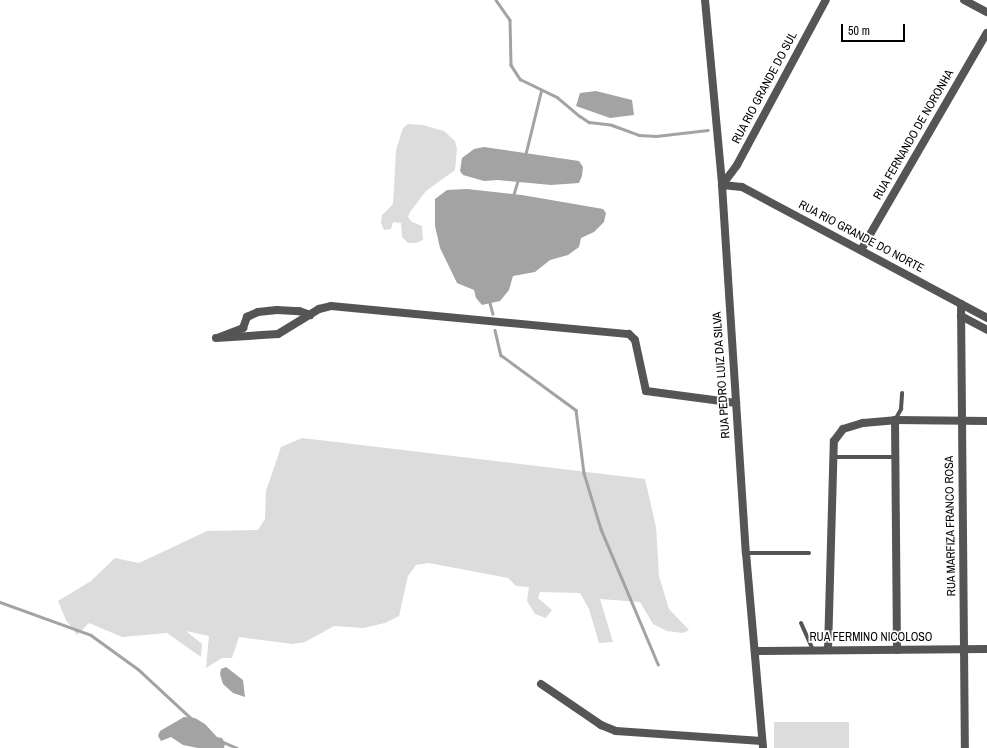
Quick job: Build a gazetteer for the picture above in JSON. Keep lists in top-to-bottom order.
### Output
{
  "streets": {
    "street": [
      "RUA RIO GRANDE DO SUL",
      "RUA FERNANDO DE NORONHA",
      "RUA RIO GRANDE DO NORTE",
      "RUA PEDRO LUIZ DA SILVA",
      "RUA MARFIZA FRANCO ROSA",
      "RUA FERMINO NICOLOSO"
    ]
  },
  "crossings": [
    ["RUA RIO GRANDE DO SUL", "RUA RIO GRANDE DO NORTE"],
    ["RUA RIO GRANDE DO SUL", "RUA PEDRO LUIZ DA SILVA"],
    ["RUA FERNANDO DE NORONHA", "RUA RIO GRANDE DO NORTE"],
    ["RUA RIO GRANDE DO NORTE", "RUA PEDRO LUIZ DA SILVA"],
    ["RUA RIO GRANDE DO NORTE", "RUA MARFIZA FRANCO ROSA"],
    ["RUA PEDRO LUIZ DA SILVA", "RUA FERMINO NICOLOSO"],
    ["RUA MARFIZA FRANCO ROSA", "RUA FERMINO NICOLOSO"]
  ],
  "scale_bar": "50 m"
}
